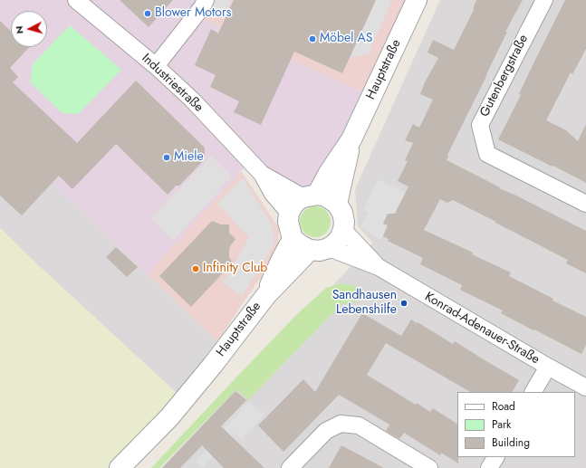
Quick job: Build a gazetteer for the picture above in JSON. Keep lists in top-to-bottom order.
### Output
{
  "streets": {
    "street": [
      "Hauptstraße",
      "Gutenbergstraße",
      "Industriestraße",
      "Konrad-Adenauer-Straße"
    ]
  },
  "crossings": [
    ["Hauptstraße", "Industriestraße"],
    ["Hauptstraße", "Konrad-Adenauer-Straße"],
    ["Industriestraße", "Konrad-Adenauer-Straße"]
  ],
  "places": [
    "Blower Motors",
    "Möbel AS",
    "Miele",
    "Infinity Club",
    "Sandhausen Lebenshilfe"
  ],
  "legend": ["Road", "Park", "Building"],
  "north": "left"
}
